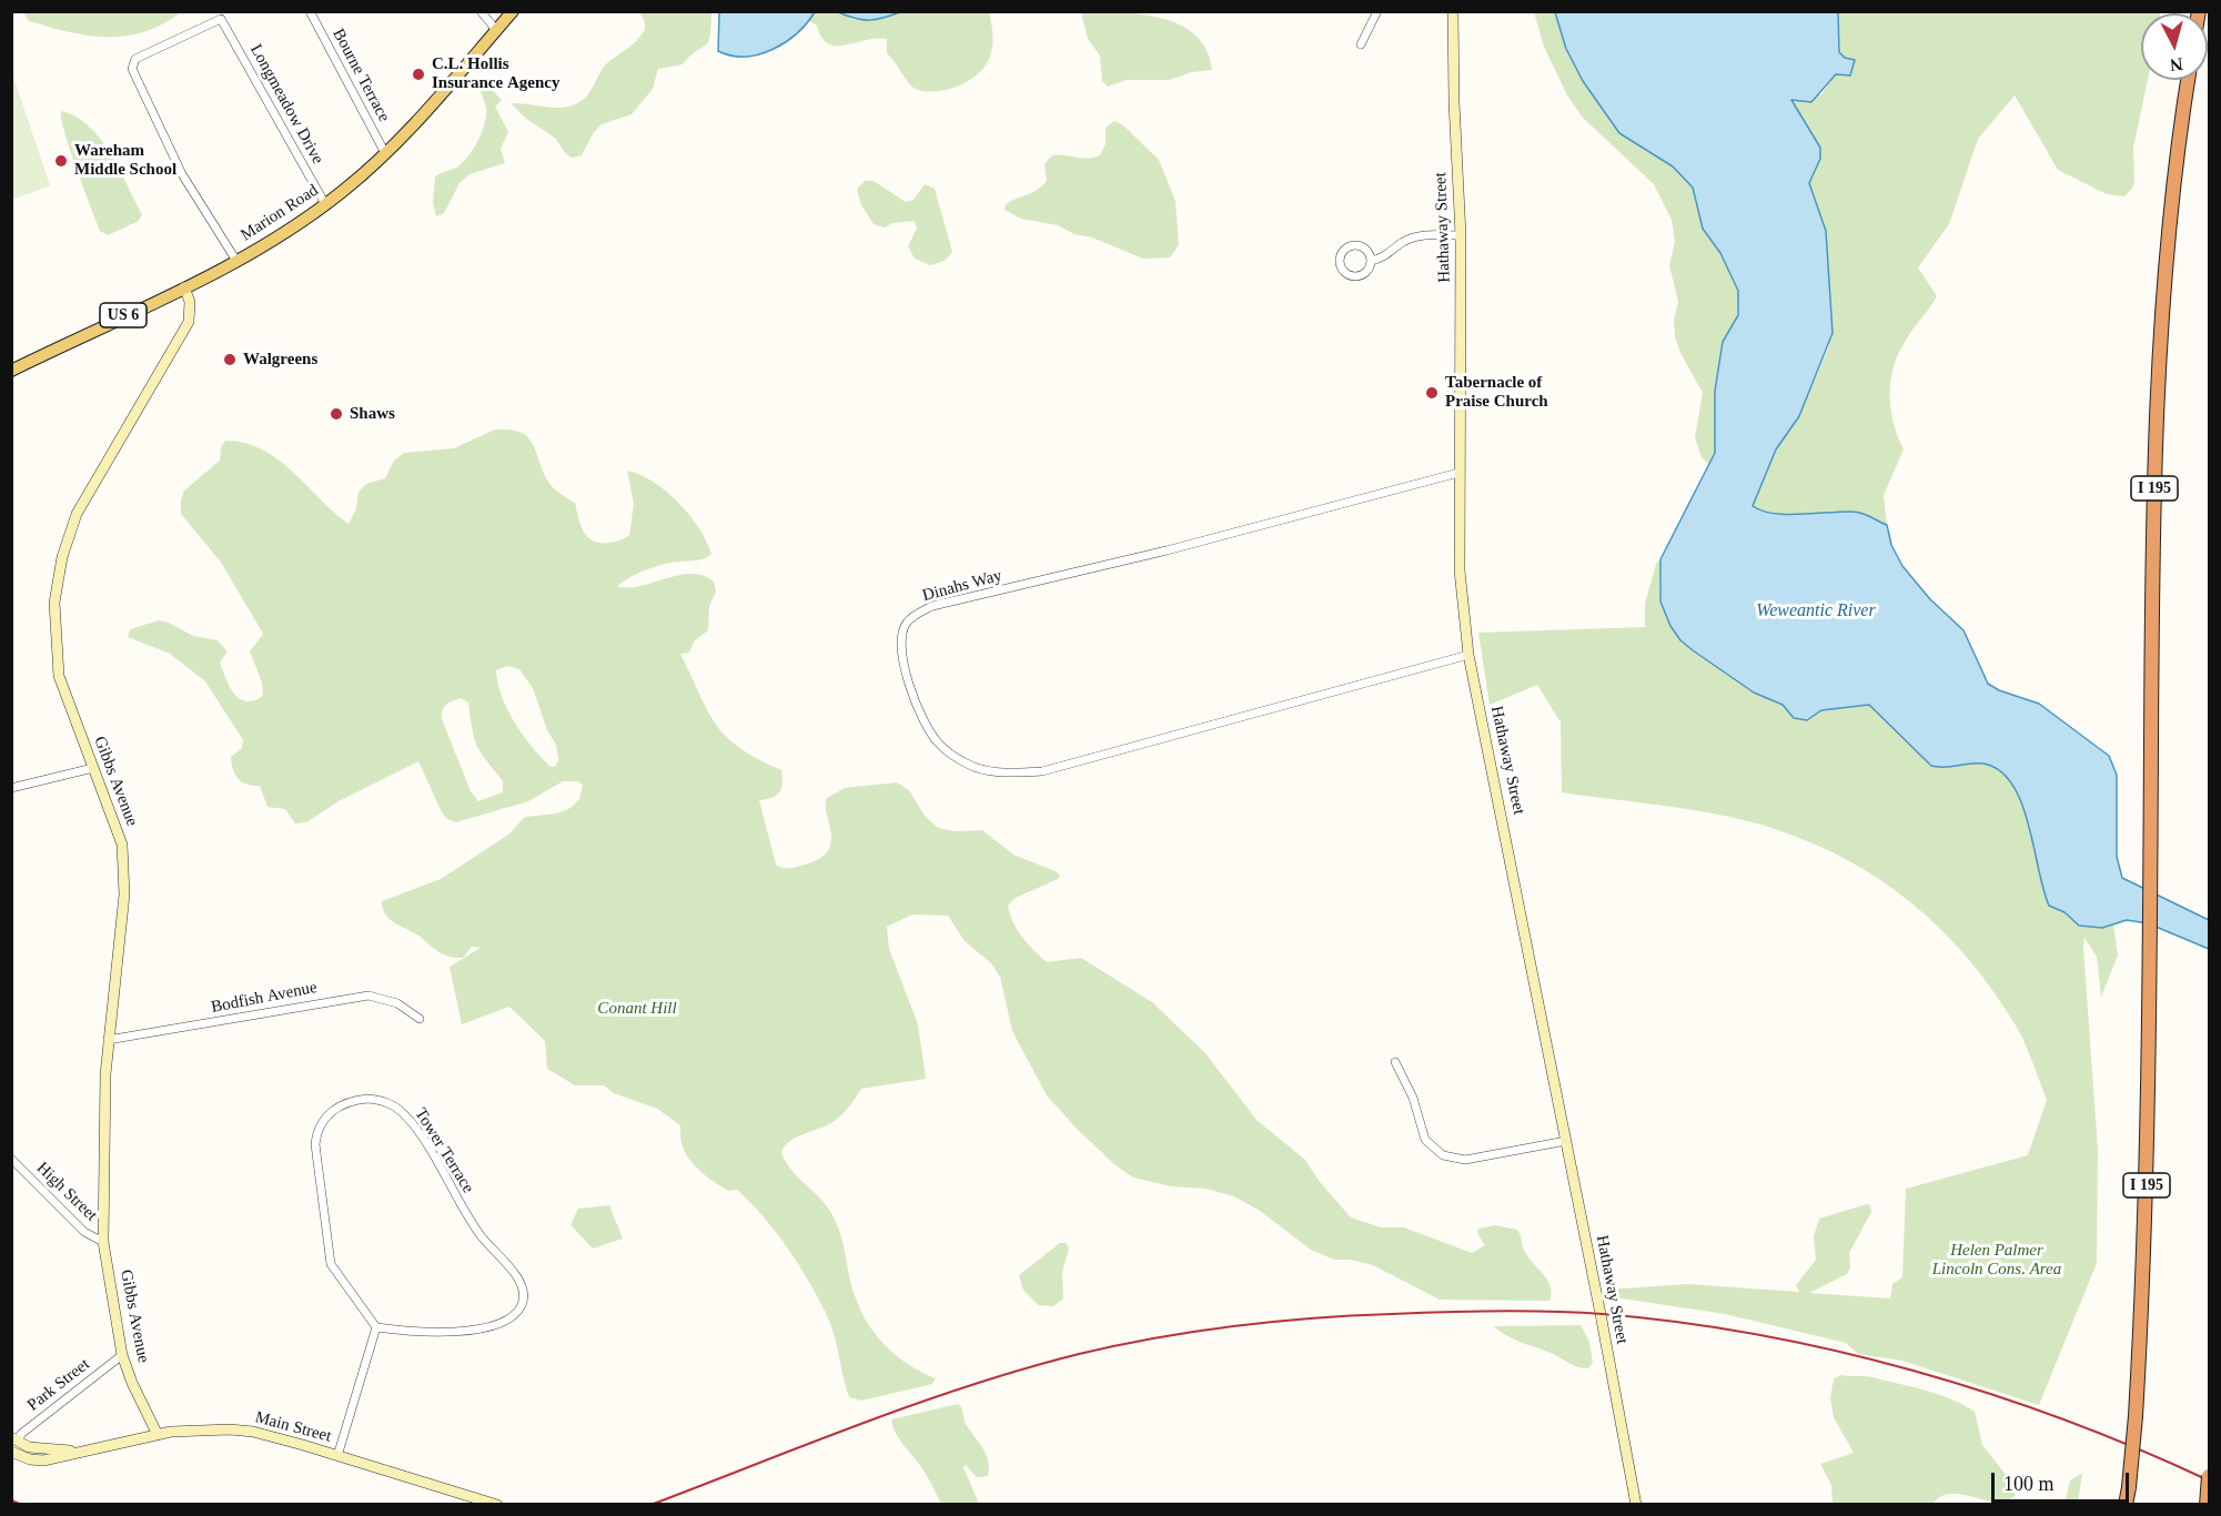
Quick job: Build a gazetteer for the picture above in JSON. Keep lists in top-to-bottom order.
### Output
{
  "streets": {
    "highway": ["I 195"],
    "main road": [
      "Marion Road",
      "Hathaway Street",
      "US 6",
      "Gibbs Avenue",
      "Main Street"
    ],
    "street": [
      "Bourne Terrace",
      "Longmeadow Drive",
      "Dinahs Way",
      "Bodfish Avenue",
      "Tower Terrace",
      "High Street",
      "Park Street"
    ]
  },
  "crossings": [
    ["Bourne Terrace", "Marion Road"],
    ["Longmeadow Drive", "Marion Road"],
    ["Marion Road", "Gibbs Avenue"],
    ["Hathaway Street", "Dinahs Way"],
    ["Gibbs Avenue", "Bodfish Avenue"],
    ["Gibbs Avenue", "High Street"],
    ["Gibbs Avenue", "Park Street"],
    ["Gibbs Avenue", "Main Street"],
    ["Park Street", "Main Street"]
  ],
  "water": ["Weweantic River"],
  "parks": ["Conant Hill", "Helen Palmer Lincoln Cons. Area"],
  "places": [
    "C.L. Hollis Insurance Agency",
    "Wareham Middle School",
    "Walgreens",
    "Tabernacle of Praise Church",
    "Shaws"
  ],
  "scale_bar": "100 m",
  "north": "bottom"
}
